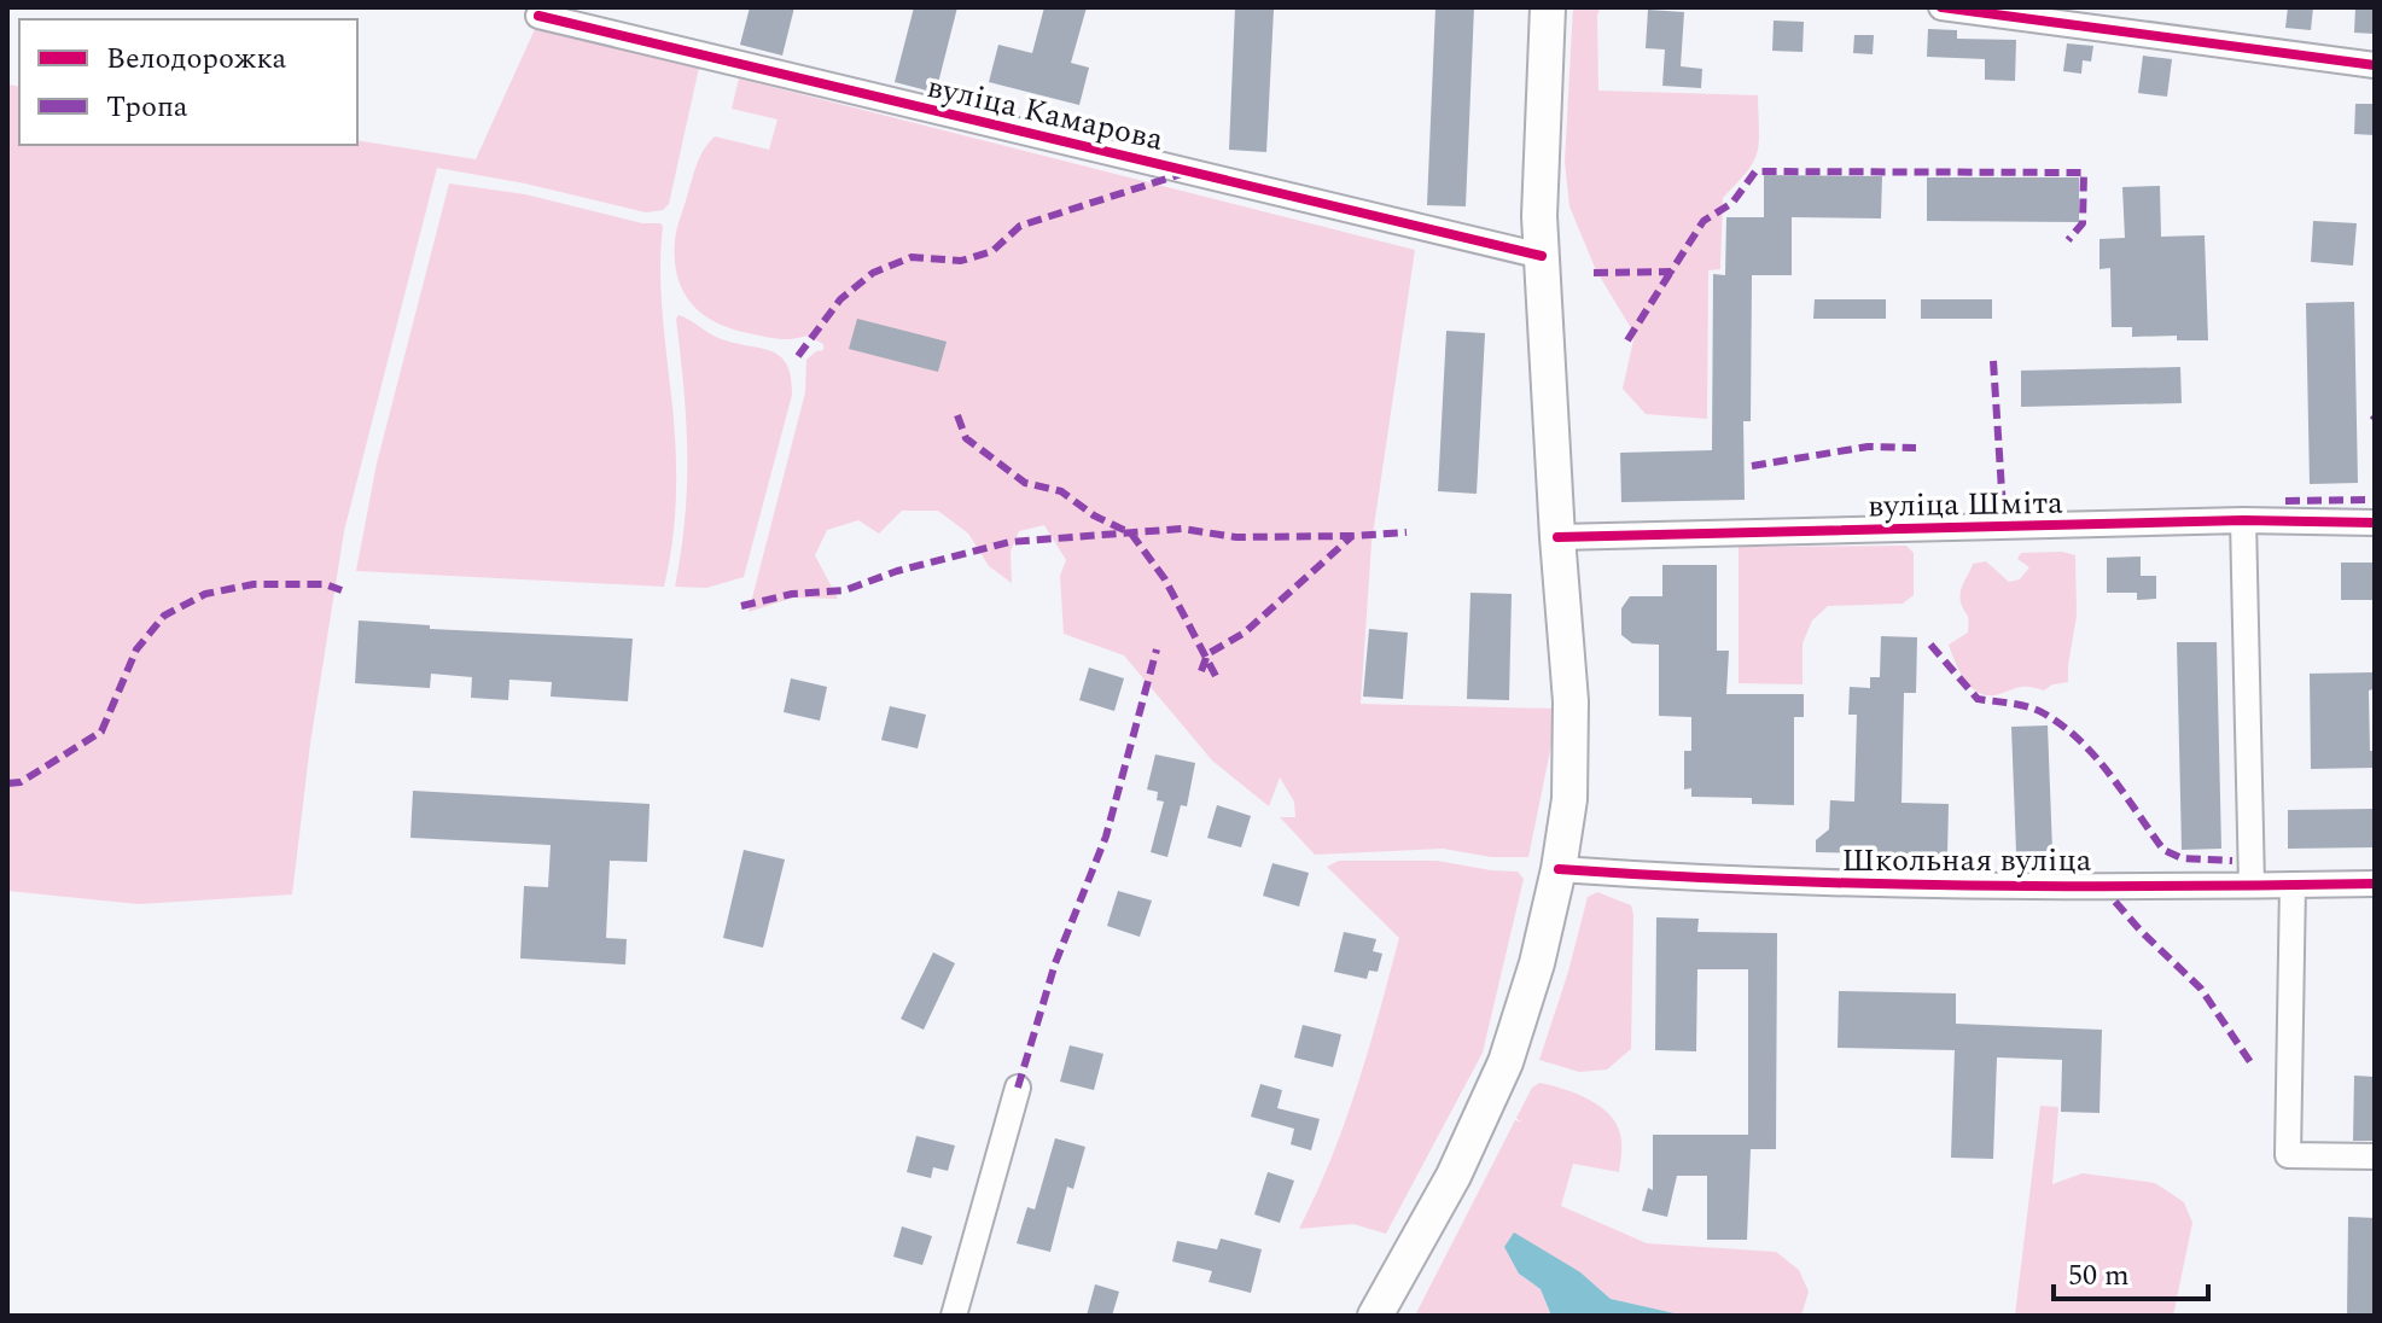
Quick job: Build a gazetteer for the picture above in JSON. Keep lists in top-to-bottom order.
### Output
{
  "streets": {
    "street": ["вуліца Камарова", "вуліца Шміта", "Школьная вуліца"]
  },
  "legend": ["Велодорожка", "Тропа"],
  "scale_bar": "50 m"
}
